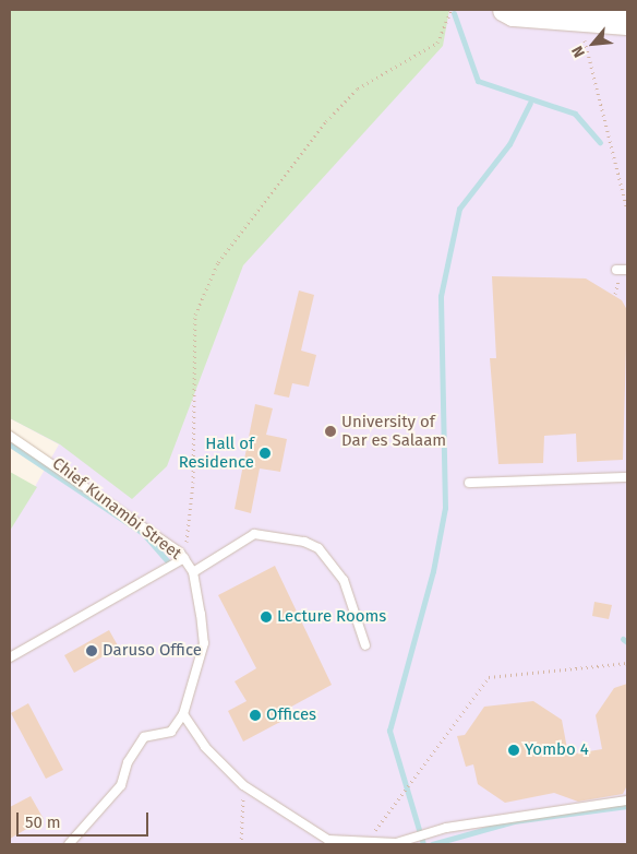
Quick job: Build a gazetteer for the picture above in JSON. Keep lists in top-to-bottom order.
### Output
{
  "streets": {
    "lane": ["Chief Kunambi Street"]
  },
  "places": [
    "University of Dar es Salaam",
    "Hall of Residence",
    "Lecture Rooms",
    "Daruso Office",
    "Offices",
    "Yombo 4"
  ],
  "scale_bar": "50 m",
  "north": "bottom left"
}
